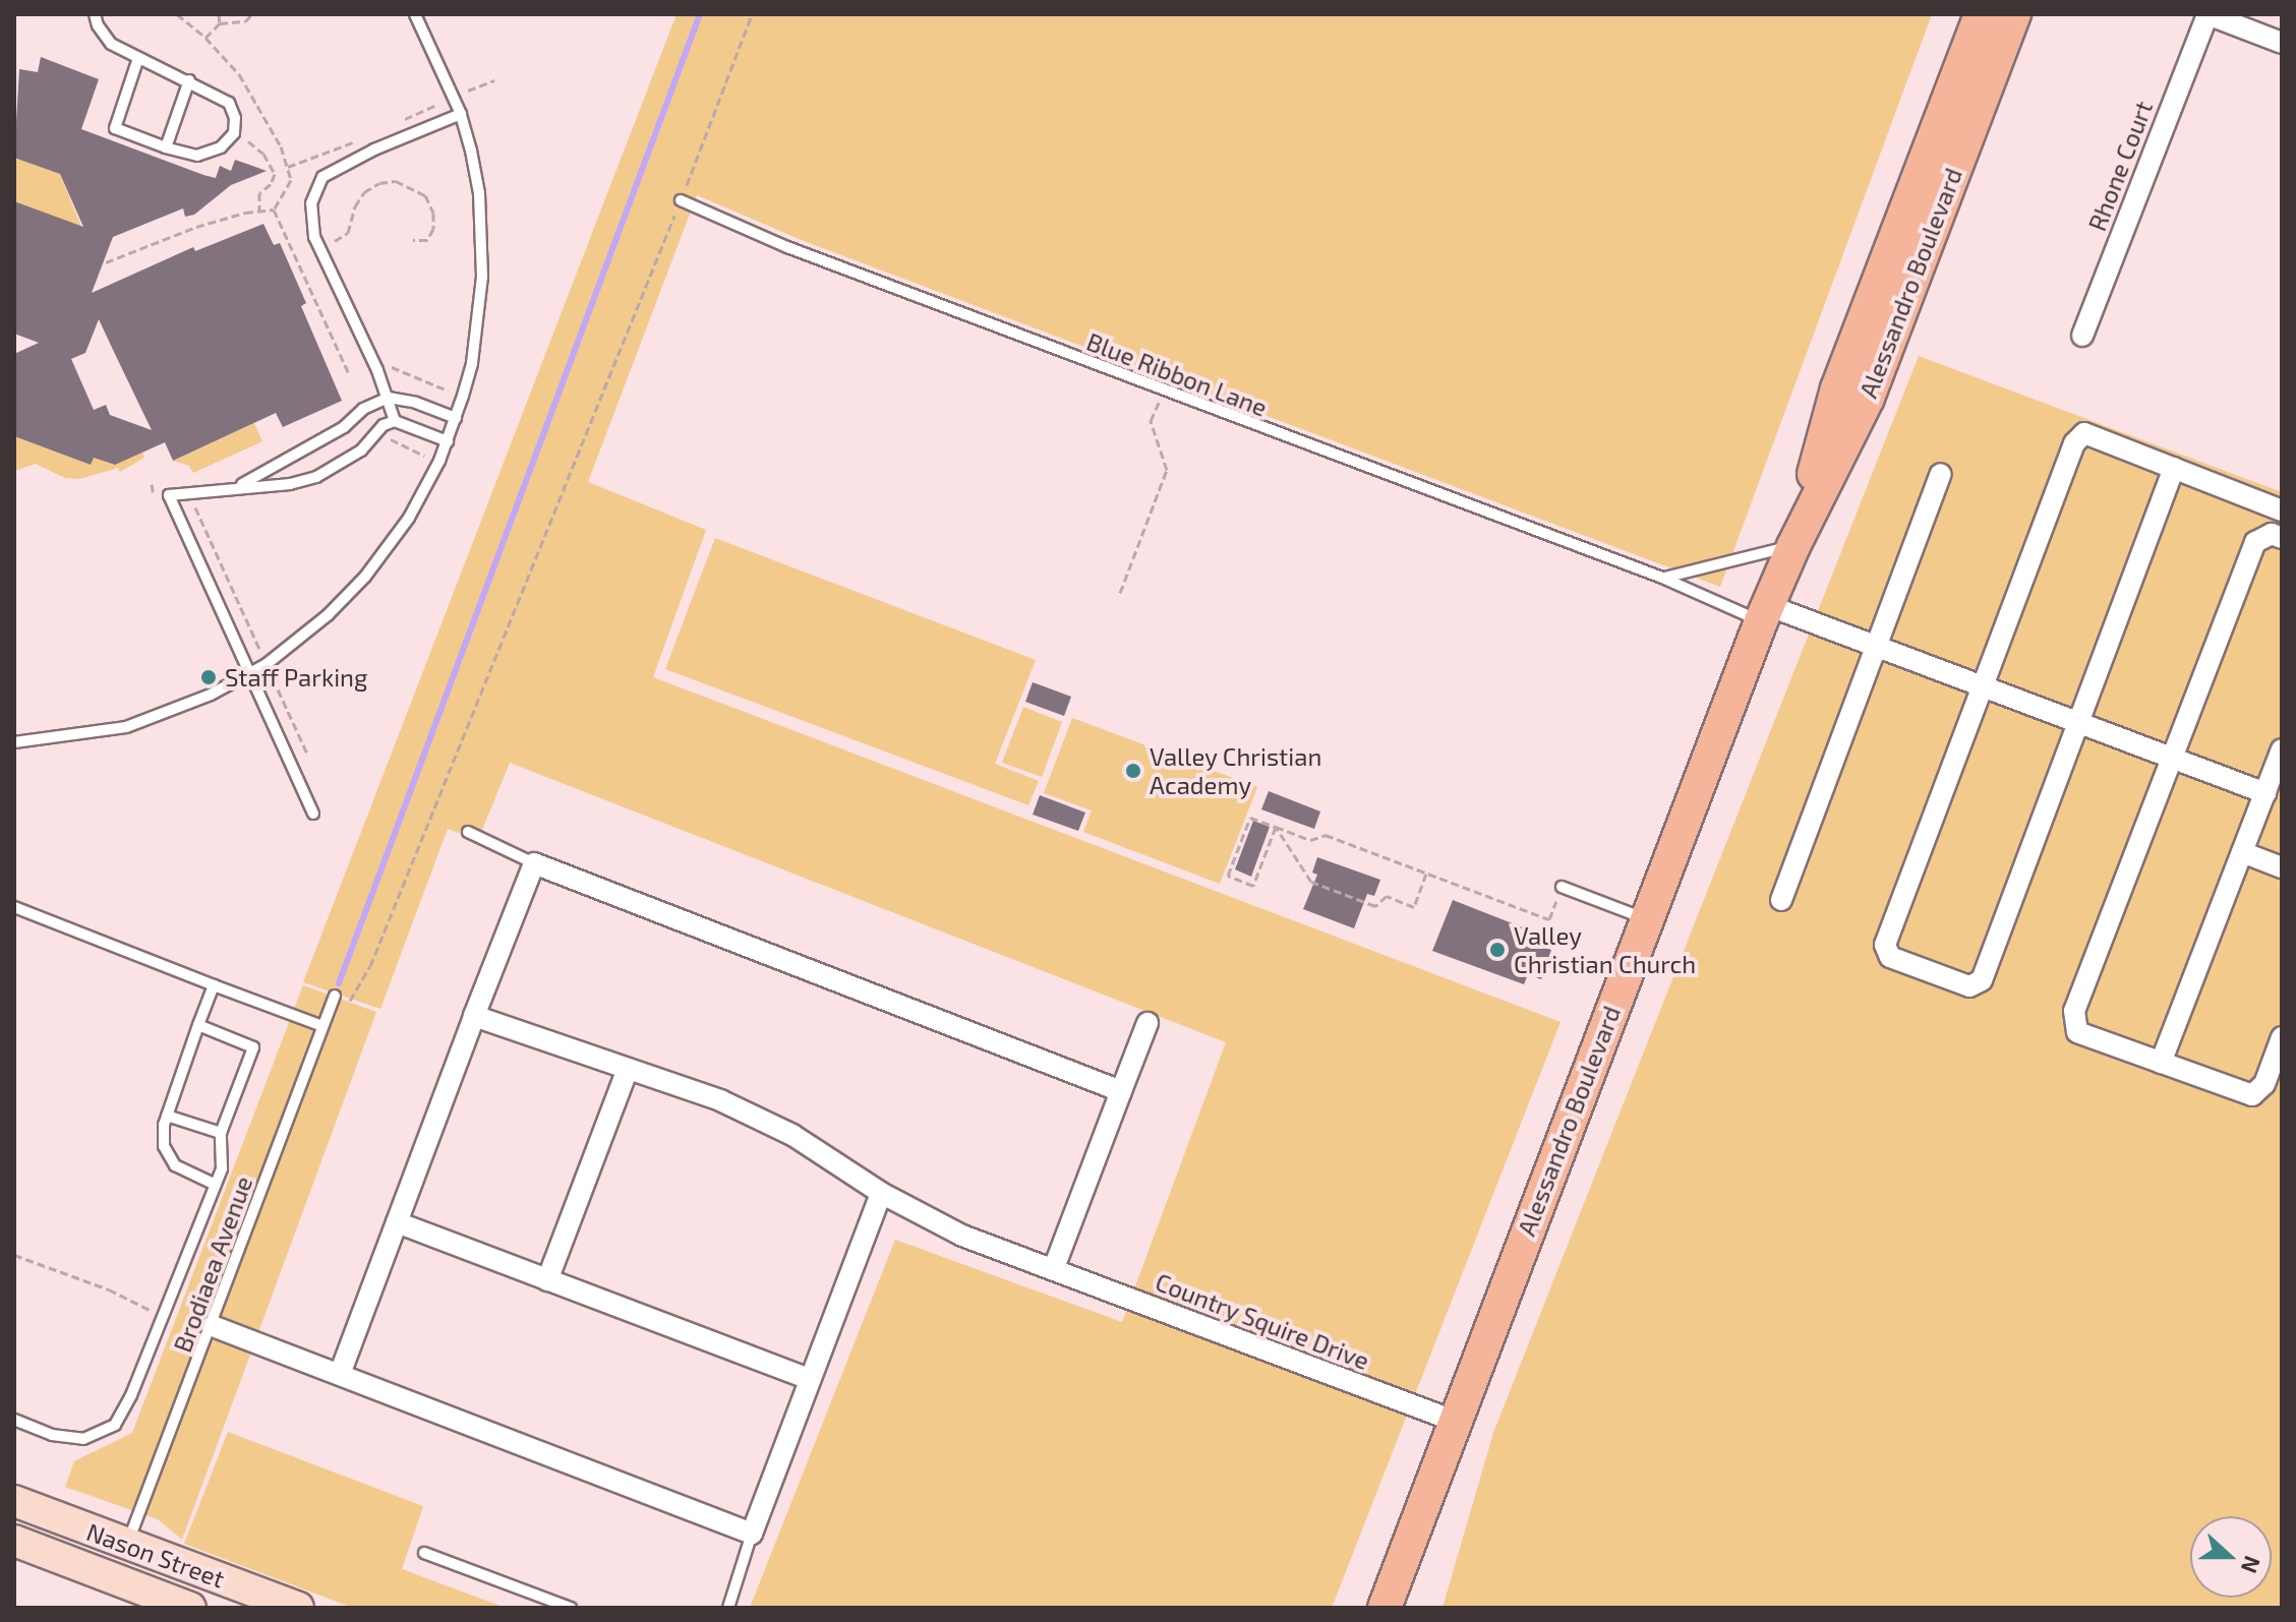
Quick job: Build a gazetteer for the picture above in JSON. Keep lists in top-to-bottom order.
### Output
{
  "streets": {
    "main road": ["Alessandro Boulevard", "Nason Street"],
    "street": ["Rhone Court", "Country Squire Drive"],
    "lane": ["Blue Ribbon Lane", "Brodiaea Avenue"]
  },
  "crossings": [
    ["Alessandro Boulevard", "Blue Ribbon Lane"],
    ["Alessandro Boulevard", "Country Squire Drive"],
    ["Brodiaea Avenue", "Nason Street"]
  ],
  "places": ["Staff Parking", "Valley Christian Academy", "Valley Christian Church"],
  "north": "right"
}
